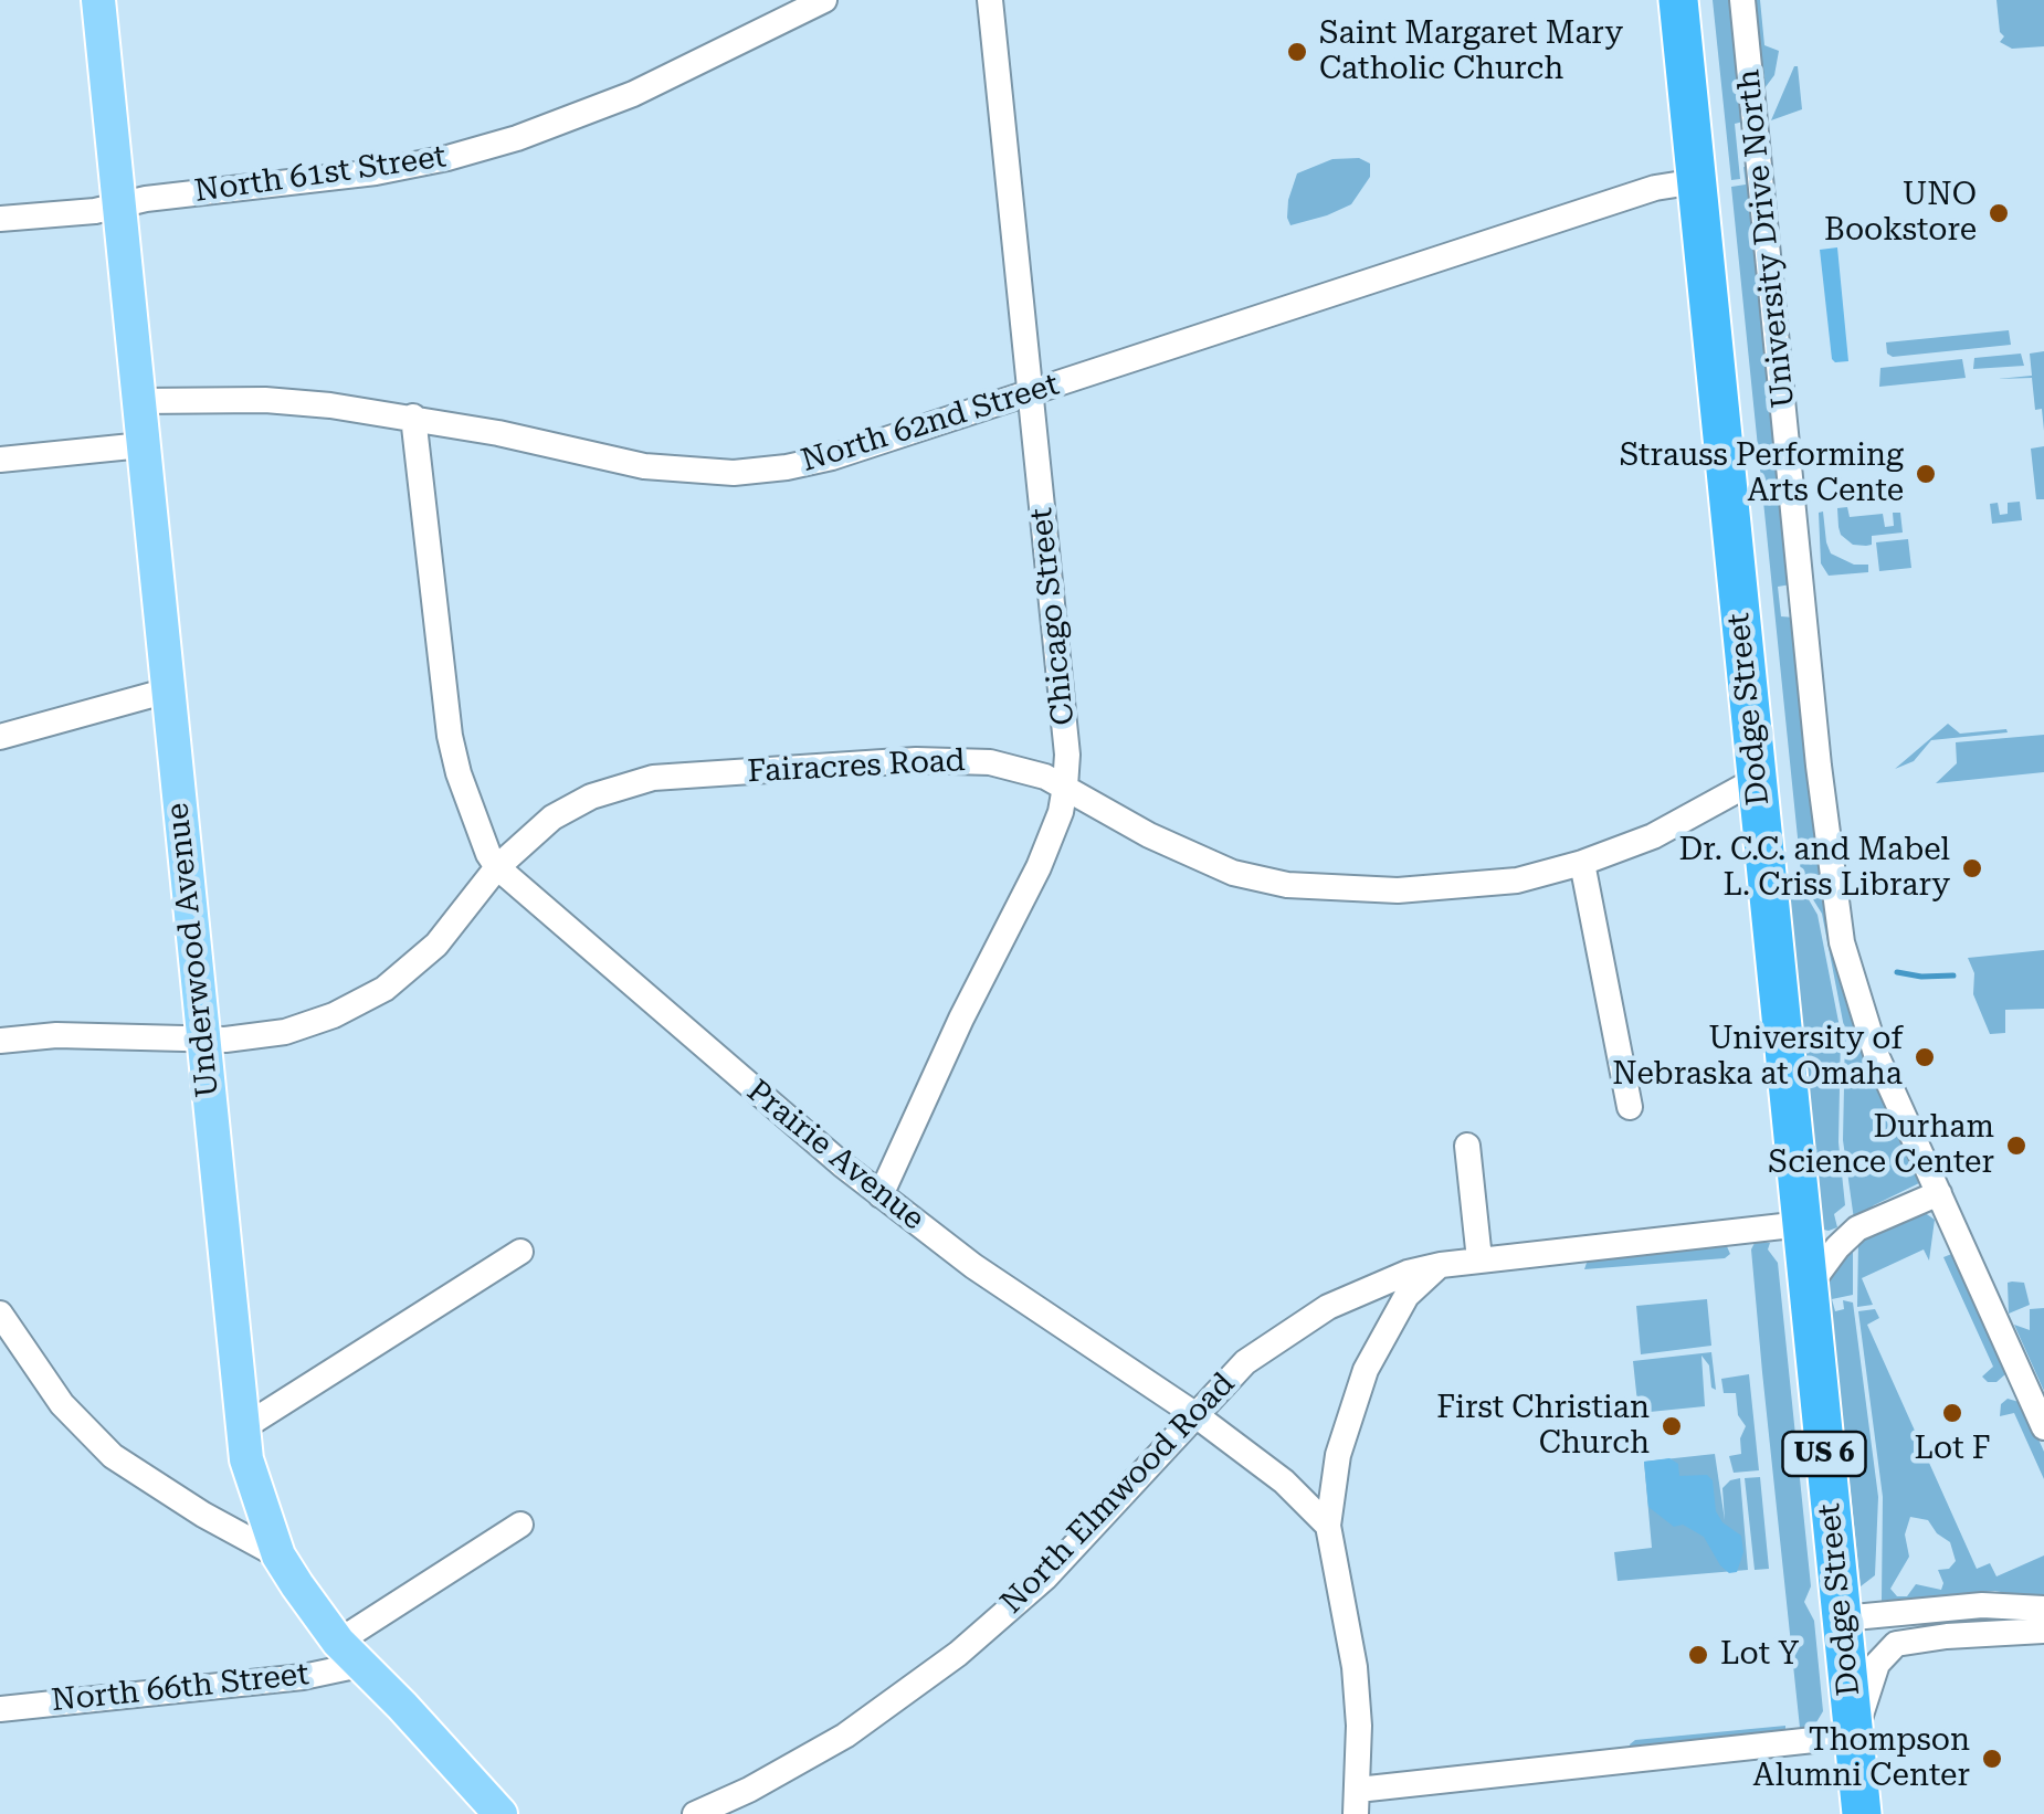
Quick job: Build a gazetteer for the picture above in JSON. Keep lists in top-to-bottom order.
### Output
{
  "streets": {
    "highway": ["Dodge Street", "US 6"],
    "main road": ["Underwood Avenue"],
    "street": [
      "North 61st Street",
      "University Drive North",
      "North 62nd Street",
      "Chicago Street",
      "Fairacres Road",
      "Prairie Avenue",
      "North Elmwood Road",
      "North 66th Street"
    ]
  },
  "crossings": [
    ["North 61st Street", "Underwood Avenue"],
    ["North 62nd Street", "Chicago Street"],
    ["North 62nd Street", "Dodge Street"],
    ["North 62nd Street", "Underwood Avenue"],
    ["Chicago Street", "Fairacres Road"],
    ["Chicago Street", "Prairie Avenue"],
    ["Dodge Street", "Fairacres Road"],
    ["Dodge Street", "North Elmwood Road"],
    ["Fairacres Road", "Underwood Avenue"],
    ["Fairacres Road", "Prairie Avenue"],
    ["Underwood Avenue", "North 66th Street"],
    ["Prairie Avenue", "North Elmwood Road"]
  ],
  "places": [
    "Saint Margaret Mary Catholic Church",
    "UNO Bookstore",
    "Strauss Performing Arts Cente",
    "Dr. C.C. and Mabel L. Criss Library",
    "University of Nebraska at Omaha",
    "Durham Science Center",
    "Lot F",
    "First Christian Church",
    "Lot Y",
    "Thompson Alumni Center"
  ]
}
